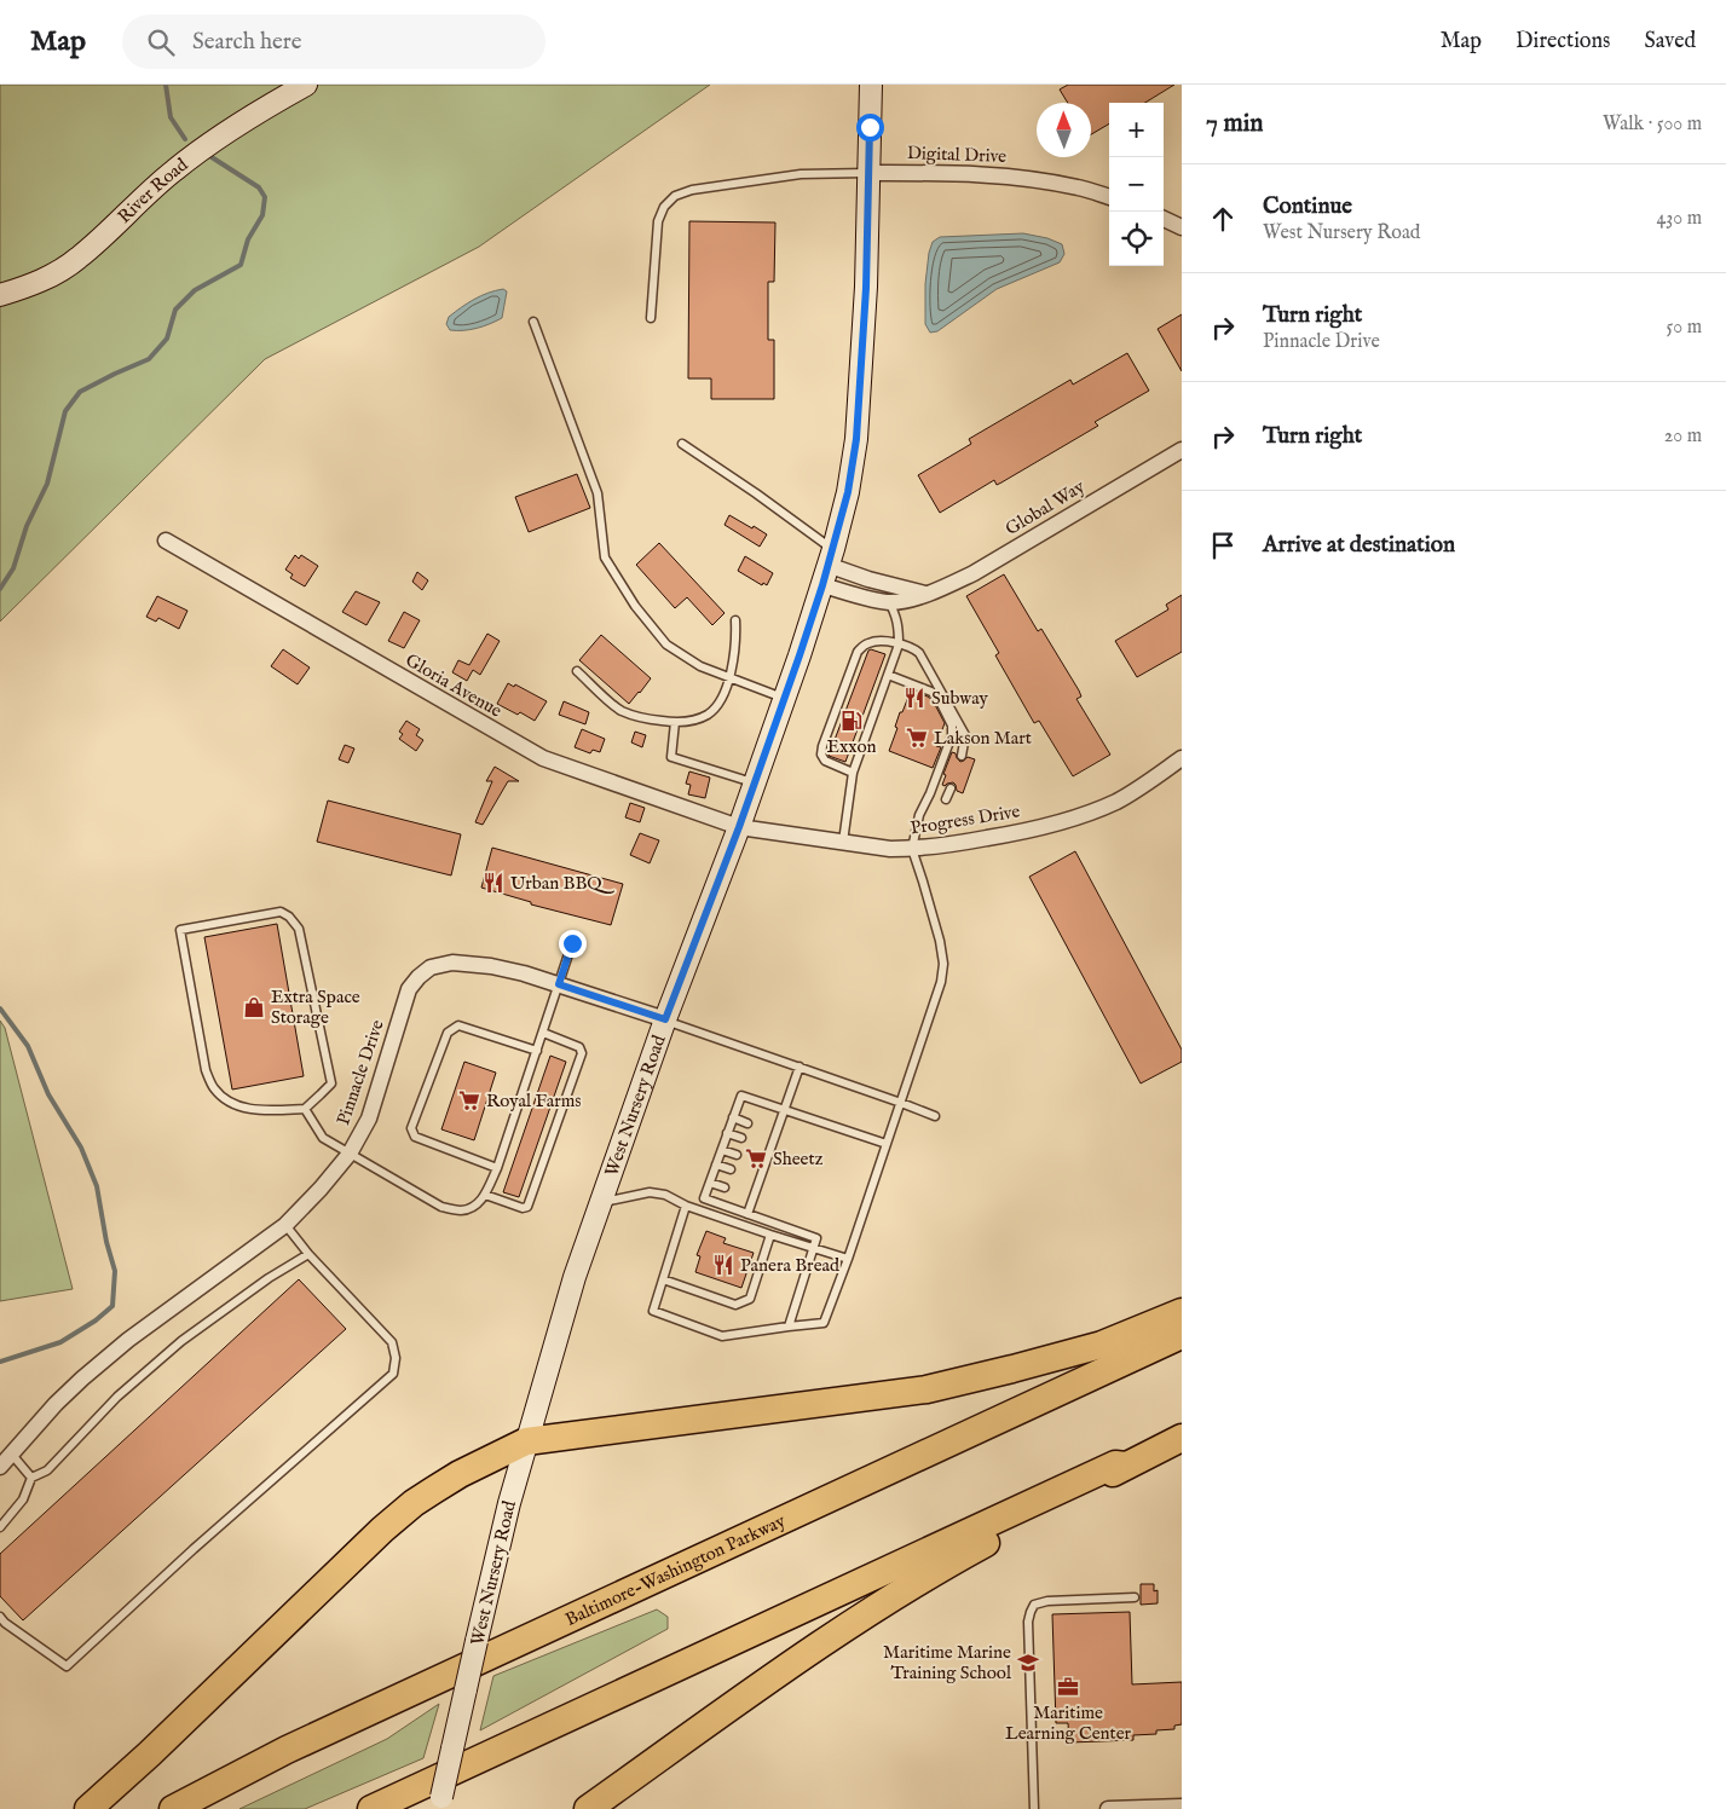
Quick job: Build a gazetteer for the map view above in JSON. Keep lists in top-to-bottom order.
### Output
{
  "streets": {
    "highway": ["Baltimore-Washington Parkway"],
    "main road": ["River Road", "West Nursery Road"],
    "street": [
      "Digital Drive",
      "Global Way",
      "Gloria Avenue",
      "Progress Drive",
      "Pinnacle Drive"
    ]
  },
  "crossings": [
    ["Digital Drive", "West Nursery Road"],
    ["Global Way", "West Nursery Road"],
    ["Gloria Avenue", "Progress Drive"],
    ["Gloria Avenue", "West Nursery Road"],
    ["Progress Drive", "West Nursery Road"],
    ["Pinnacle Drive", "West Nursery Road"]
  ],
  "places": {
    "restaurant": ["Subway", "Urban BBQ", "Panera Bread"],
    "fuel station": ["Exxon"],
    "supermarket": ["Lakson Mart", "Royal Farms", "Sheetz"],
    "shop": ["Extra Space Storage"],
    "school or university": ["Maritime Marine Training School"],
    "office": ["Maritime Learning Center"]
  },
  "north": "top",
  "page": {
    "header": "Map",
    "search": "Search here",
    "nav": ["Map", "Directions", "Saved"],
    "heading": ["7 min", "Walk · 500 m"],
    "map_buttons": ["+", "−"],
    "list": [
      ["Continue", "West Nursery Road", "430 m"],
      ["Turn right", "Pinnacle Drive", "50 m"],
      ["Turn right", "20 m"],
      "Arrive at destination"
    ]
  }
}
